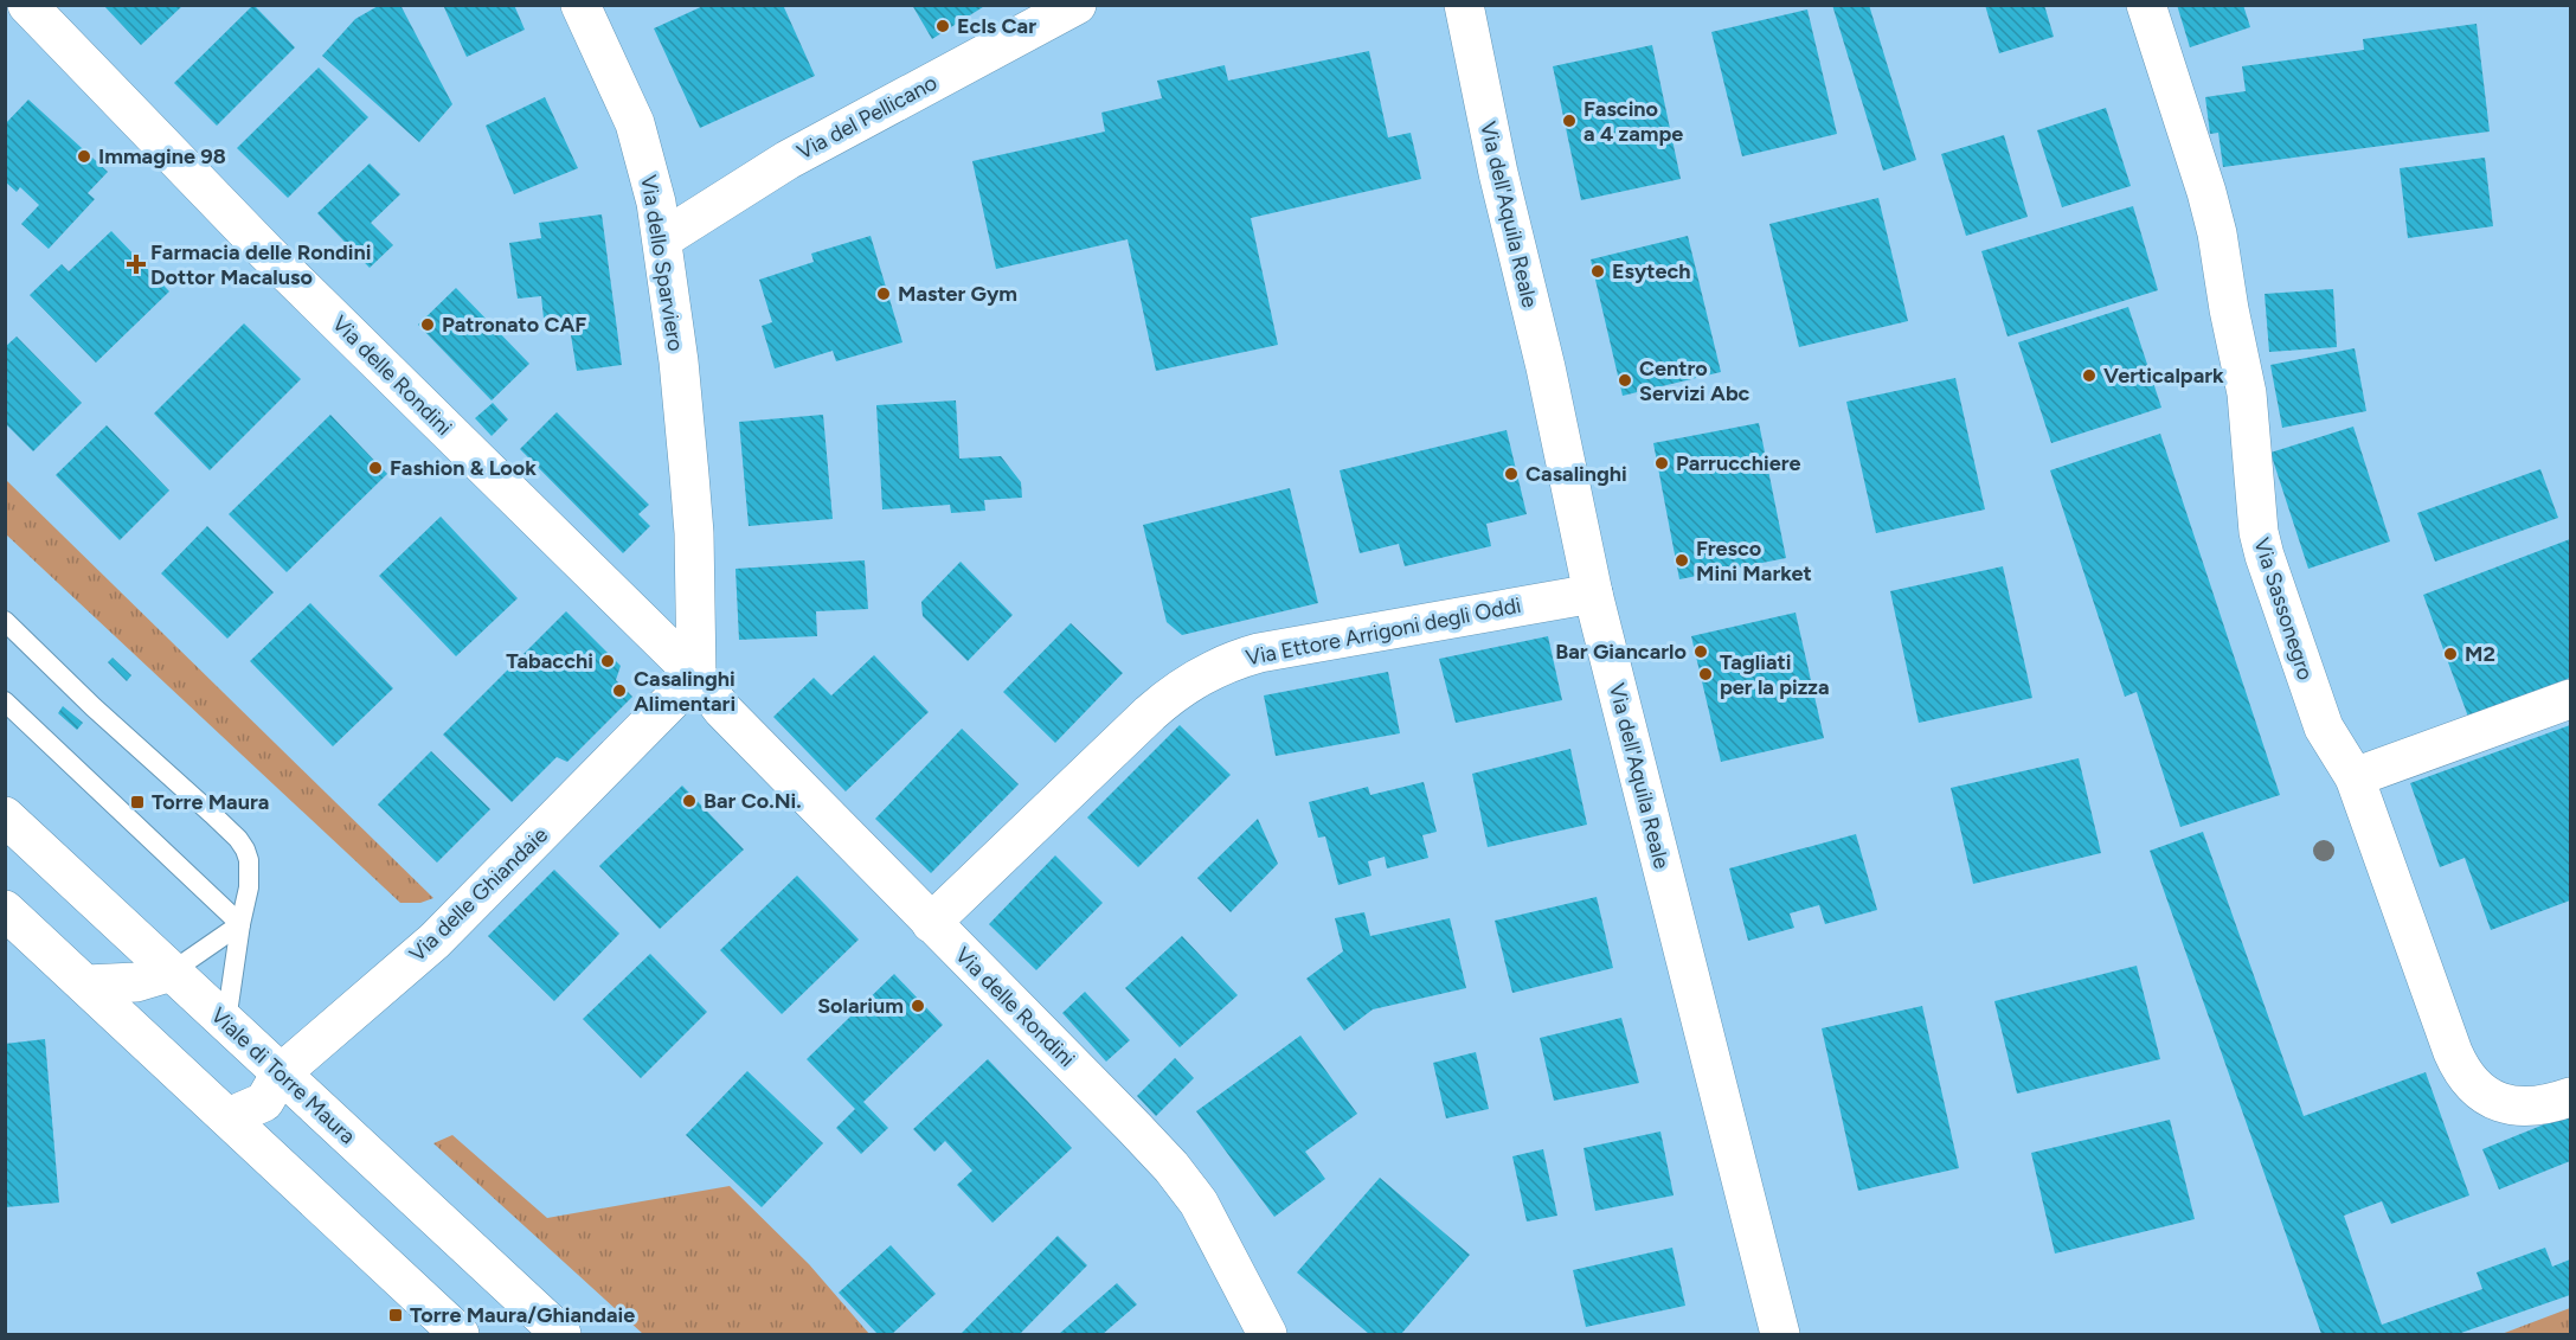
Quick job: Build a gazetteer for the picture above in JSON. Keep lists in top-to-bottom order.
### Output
{
  "streets": {
    "street": [
      "Via del Pellicano",
      "Via dell'Aquila Reale",
      "Via dello Sparviero",
      "Via delle Rondini",
      "Via Sassonegro",
      "Via Ettore Arrigoni degli Oddi",
      "Via delle Ghiandaie",
      "Viale di Torre Maura"
    ]
  },
  "crossings": [
    ["Via del Pellicano", "Via dello Sparviero"],
    ["Via dell'Aquila Reale", "Via Ettore Arrigoni degli Oddi"],
    ["Via dello Sparviero", "Via delle Rondini"],
    ["Via dello Sparviero", "Via delle Ghiandaie"],
    ["Via delle Rondini", "Via Ettore Arrigoni degli Oddi"],
    ["Via delle Rondini", "Via delle Ghiandaie"],
    ["Via delle Ghiandaie", "Viale di Torre Maura"]
  ],
  "places": {
    "other": [
      "Ecls Car",
      "Fascino a 4 zampe",
      "Immagine 98",
      "Esytech",
      "Master Gym",
      "Patronato CAF",
      "Verticalpark",
      "Centro Servizi Abc",
      "Parrucchiere",
      "Fashion & Look",
      "Casalinghi",
      "Fresco Mini Market",
      "Bar Giancarlo",
      "M2",
      "Tabacchi",
      "Tagliati per la pizza",
      "Casalinghi Alimentari",
      "Bar Co.Ni.",
      "Solarium"
    ],
    "health": ["Farmacia delle Rondini Dottor Macaluso"],
    "transit": ["Torre Maura", "Torre Maura/Ghiandaie"]
  }
}
